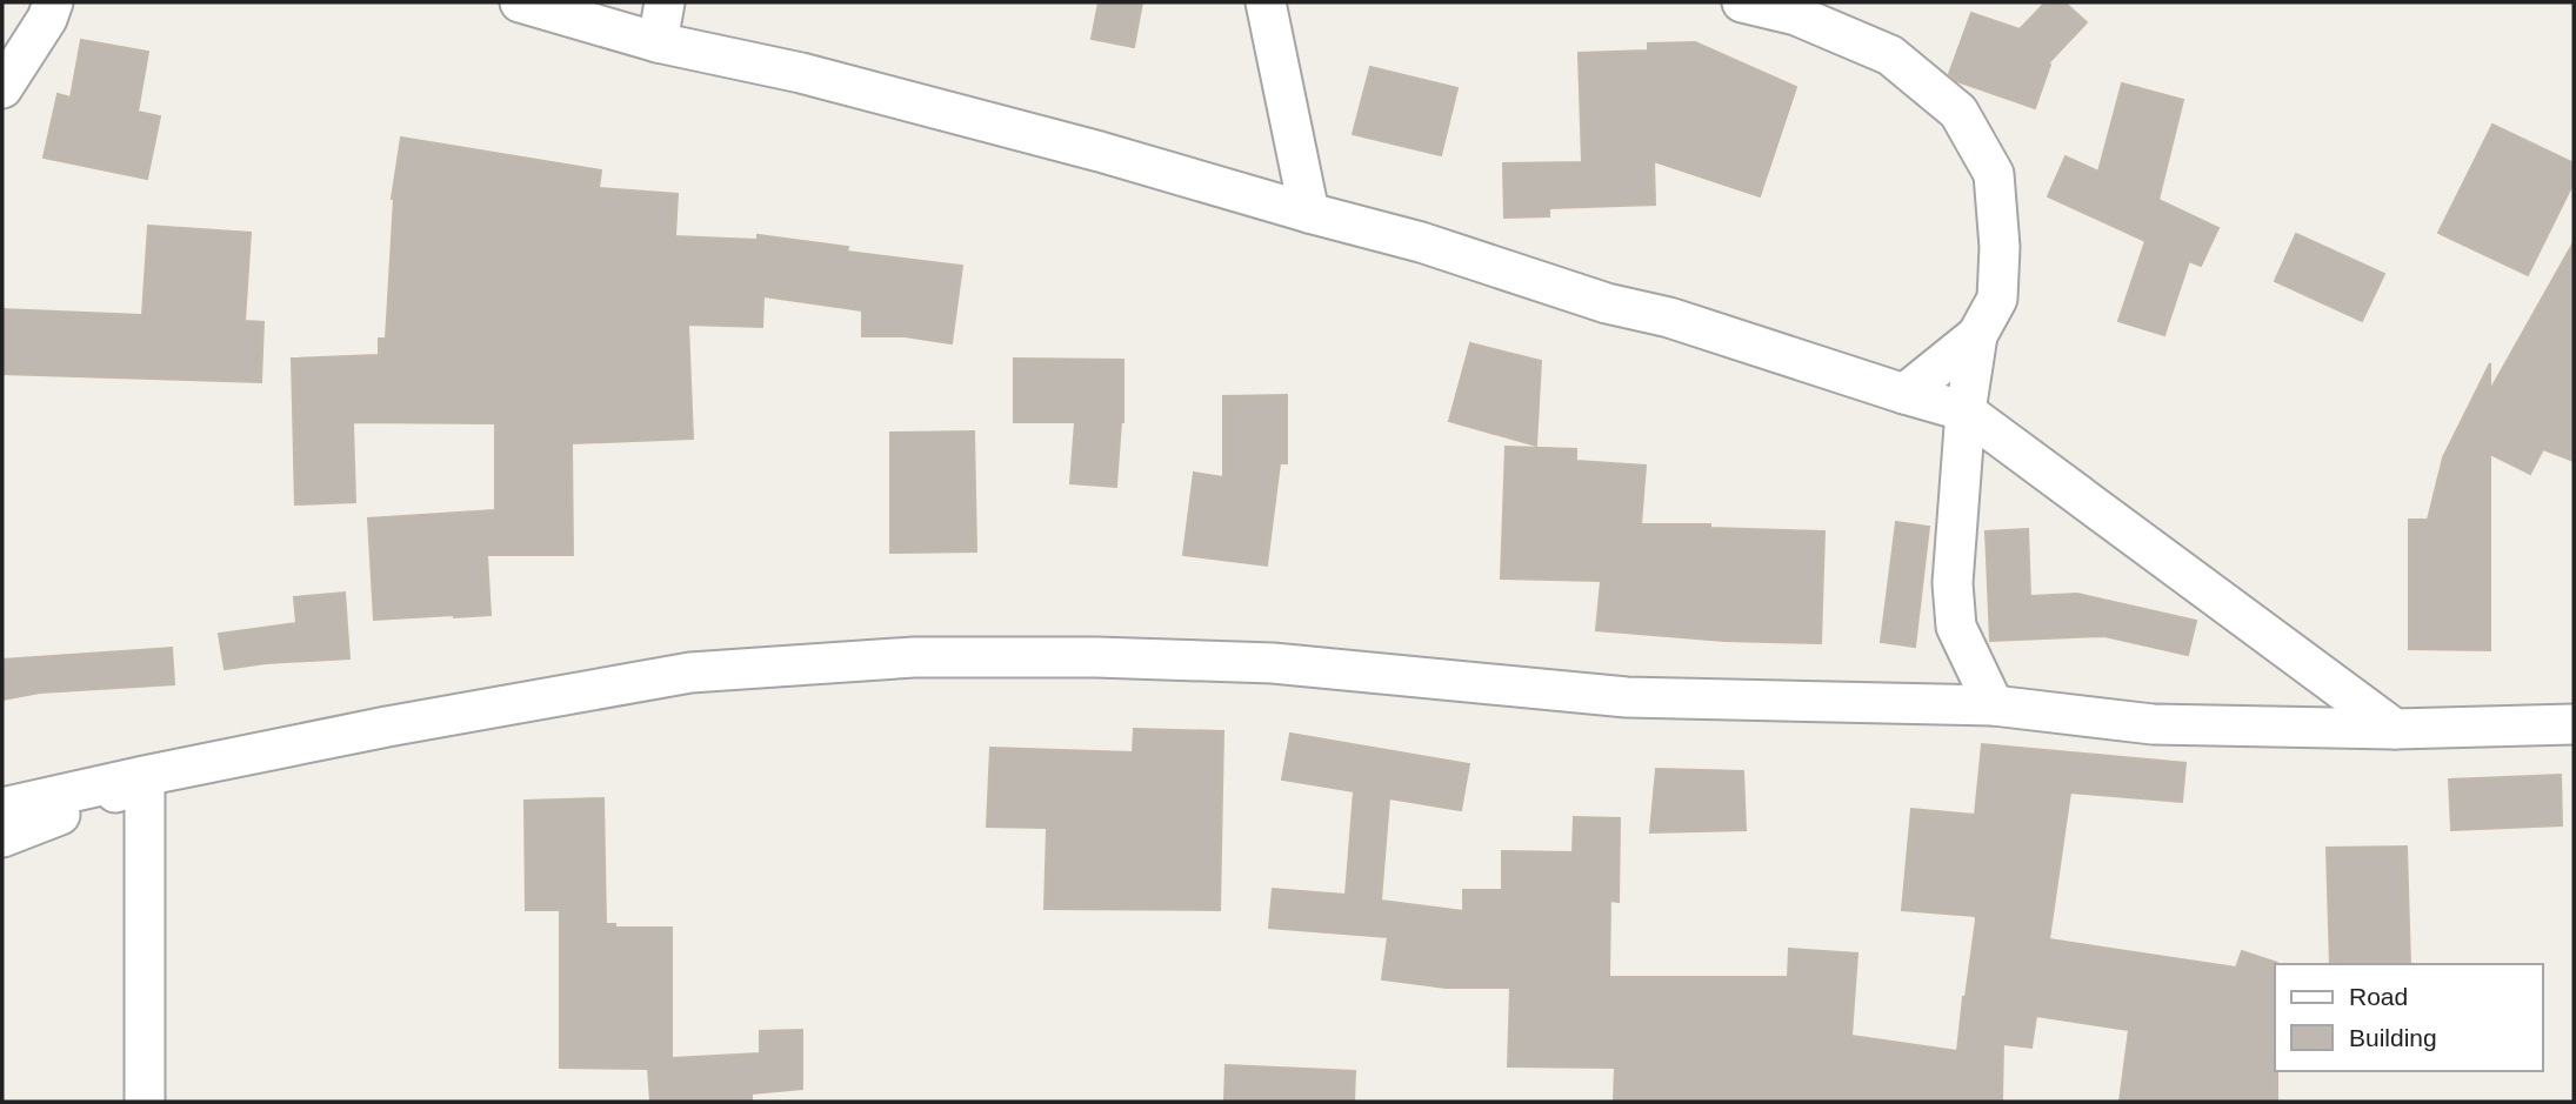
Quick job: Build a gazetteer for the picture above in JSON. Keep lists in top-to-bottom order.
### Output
{
  "legend": ["Road", "Building"]
}
